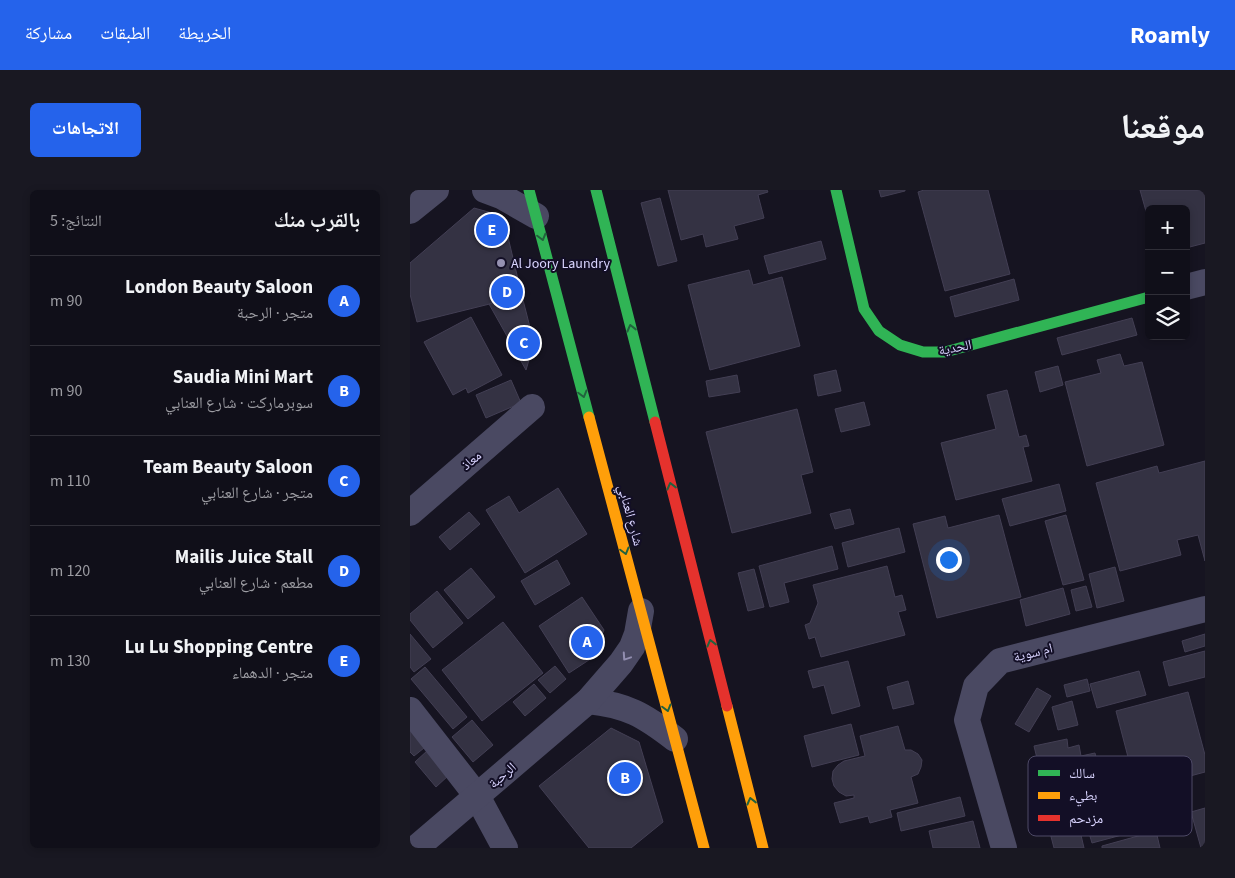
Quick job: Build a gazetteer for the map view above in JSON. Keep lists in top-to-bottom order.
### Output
{
  "streets": {
    "street": [
      "الحدية",
      "معاذ",
      "شارع العنابي",
      "ام سوية",
      "الرحبة"
    ]
  },
  "crossings": [
    ["شارع العنابي", "الرحبة"]
  ],
  "places": ["Al Joory Laundry"],
  "legend": ["سالك", "بطيء", "مزدحم"],
  "page": {
    "header": "Roamly",
    "nav": ["الخريطة", "الطبقات", "مشاركة"],
    "title": "موقعنا",
    "buttons": "الاتجاهات",
    "heading": ["بالقرب منك", "النتائج: 5"],
    "map_buttons": ["+", "−"],
    "pins": [
      "E",
      "D",
      "C",
      "A",
      "B"
    ],
    "list": [
      {
        "mark": "A",
        "name": "London Beauty Saloon",
        "note": "متجر · الرحبة",
        "value": "90 m"
      },
      {
        "mark": "B",
        "name": "Saudia Mini Mart",
        "note": "سوبرماركت · شارع العنابي",
        "value": "90 m"
      },
      {
        "mark": "C",
        "name": "Team Beauty Saloon",
        "note": "متجر · شارع العنابي",
        "value": "110 m"
      },
      {
        "mark": "D",
        "name": "Mailis Juice Stall",
        "note": "مطعم · شارع العنابي",
        "value": "120 m"
      },
      {
        "mark": "E",
        "name": "Lu Lu Shopping Centre",
        "note": "متجر · الدهماء",
        "value": "130 m"
      }
    ]
  }
}
